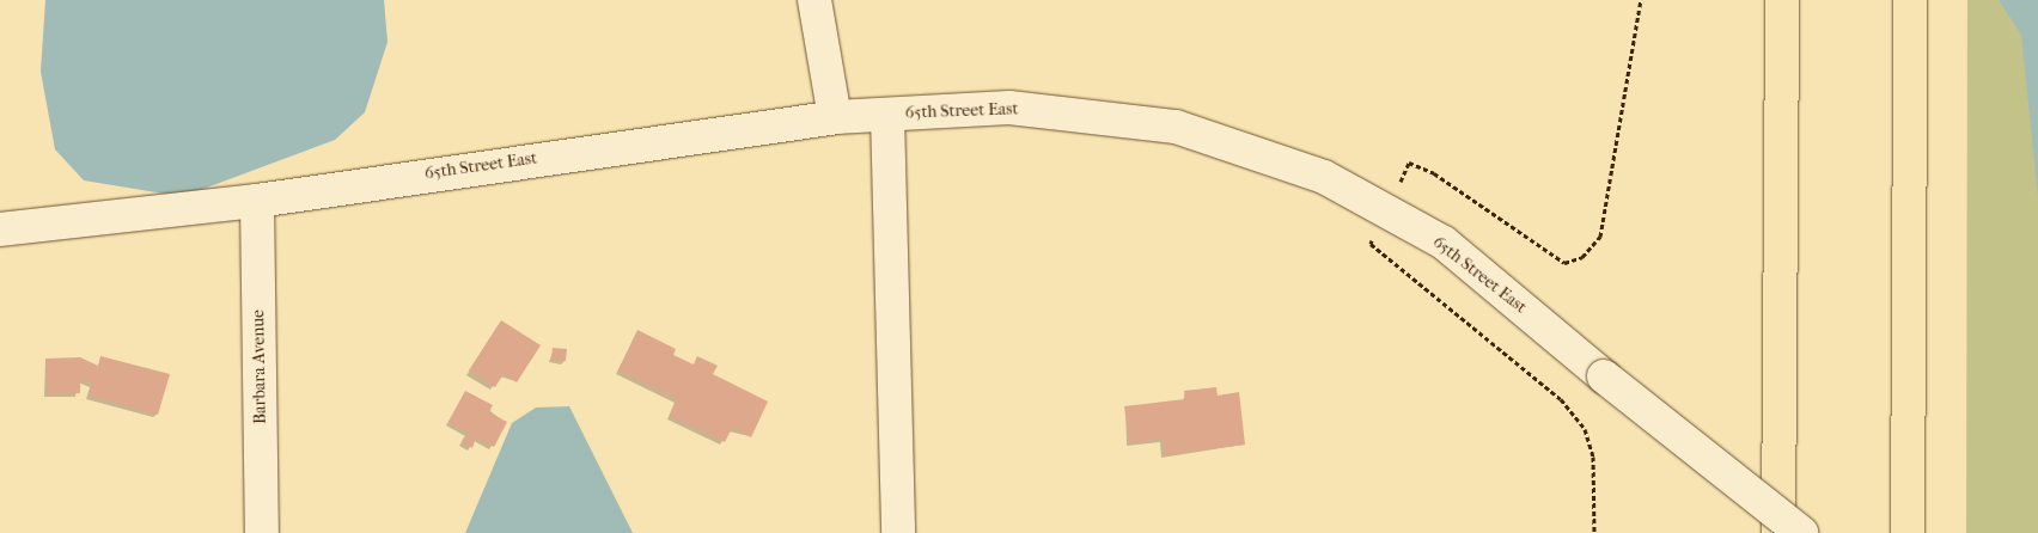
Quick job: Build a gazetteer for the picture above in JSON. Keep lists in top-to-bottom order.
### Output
{
  "streets": {
    "street": ["65th Street East", "Barbara Avenue"]
  },
  "crossings": [
    ["65th Street East", "Barbara Avenue"]
  ]
}
